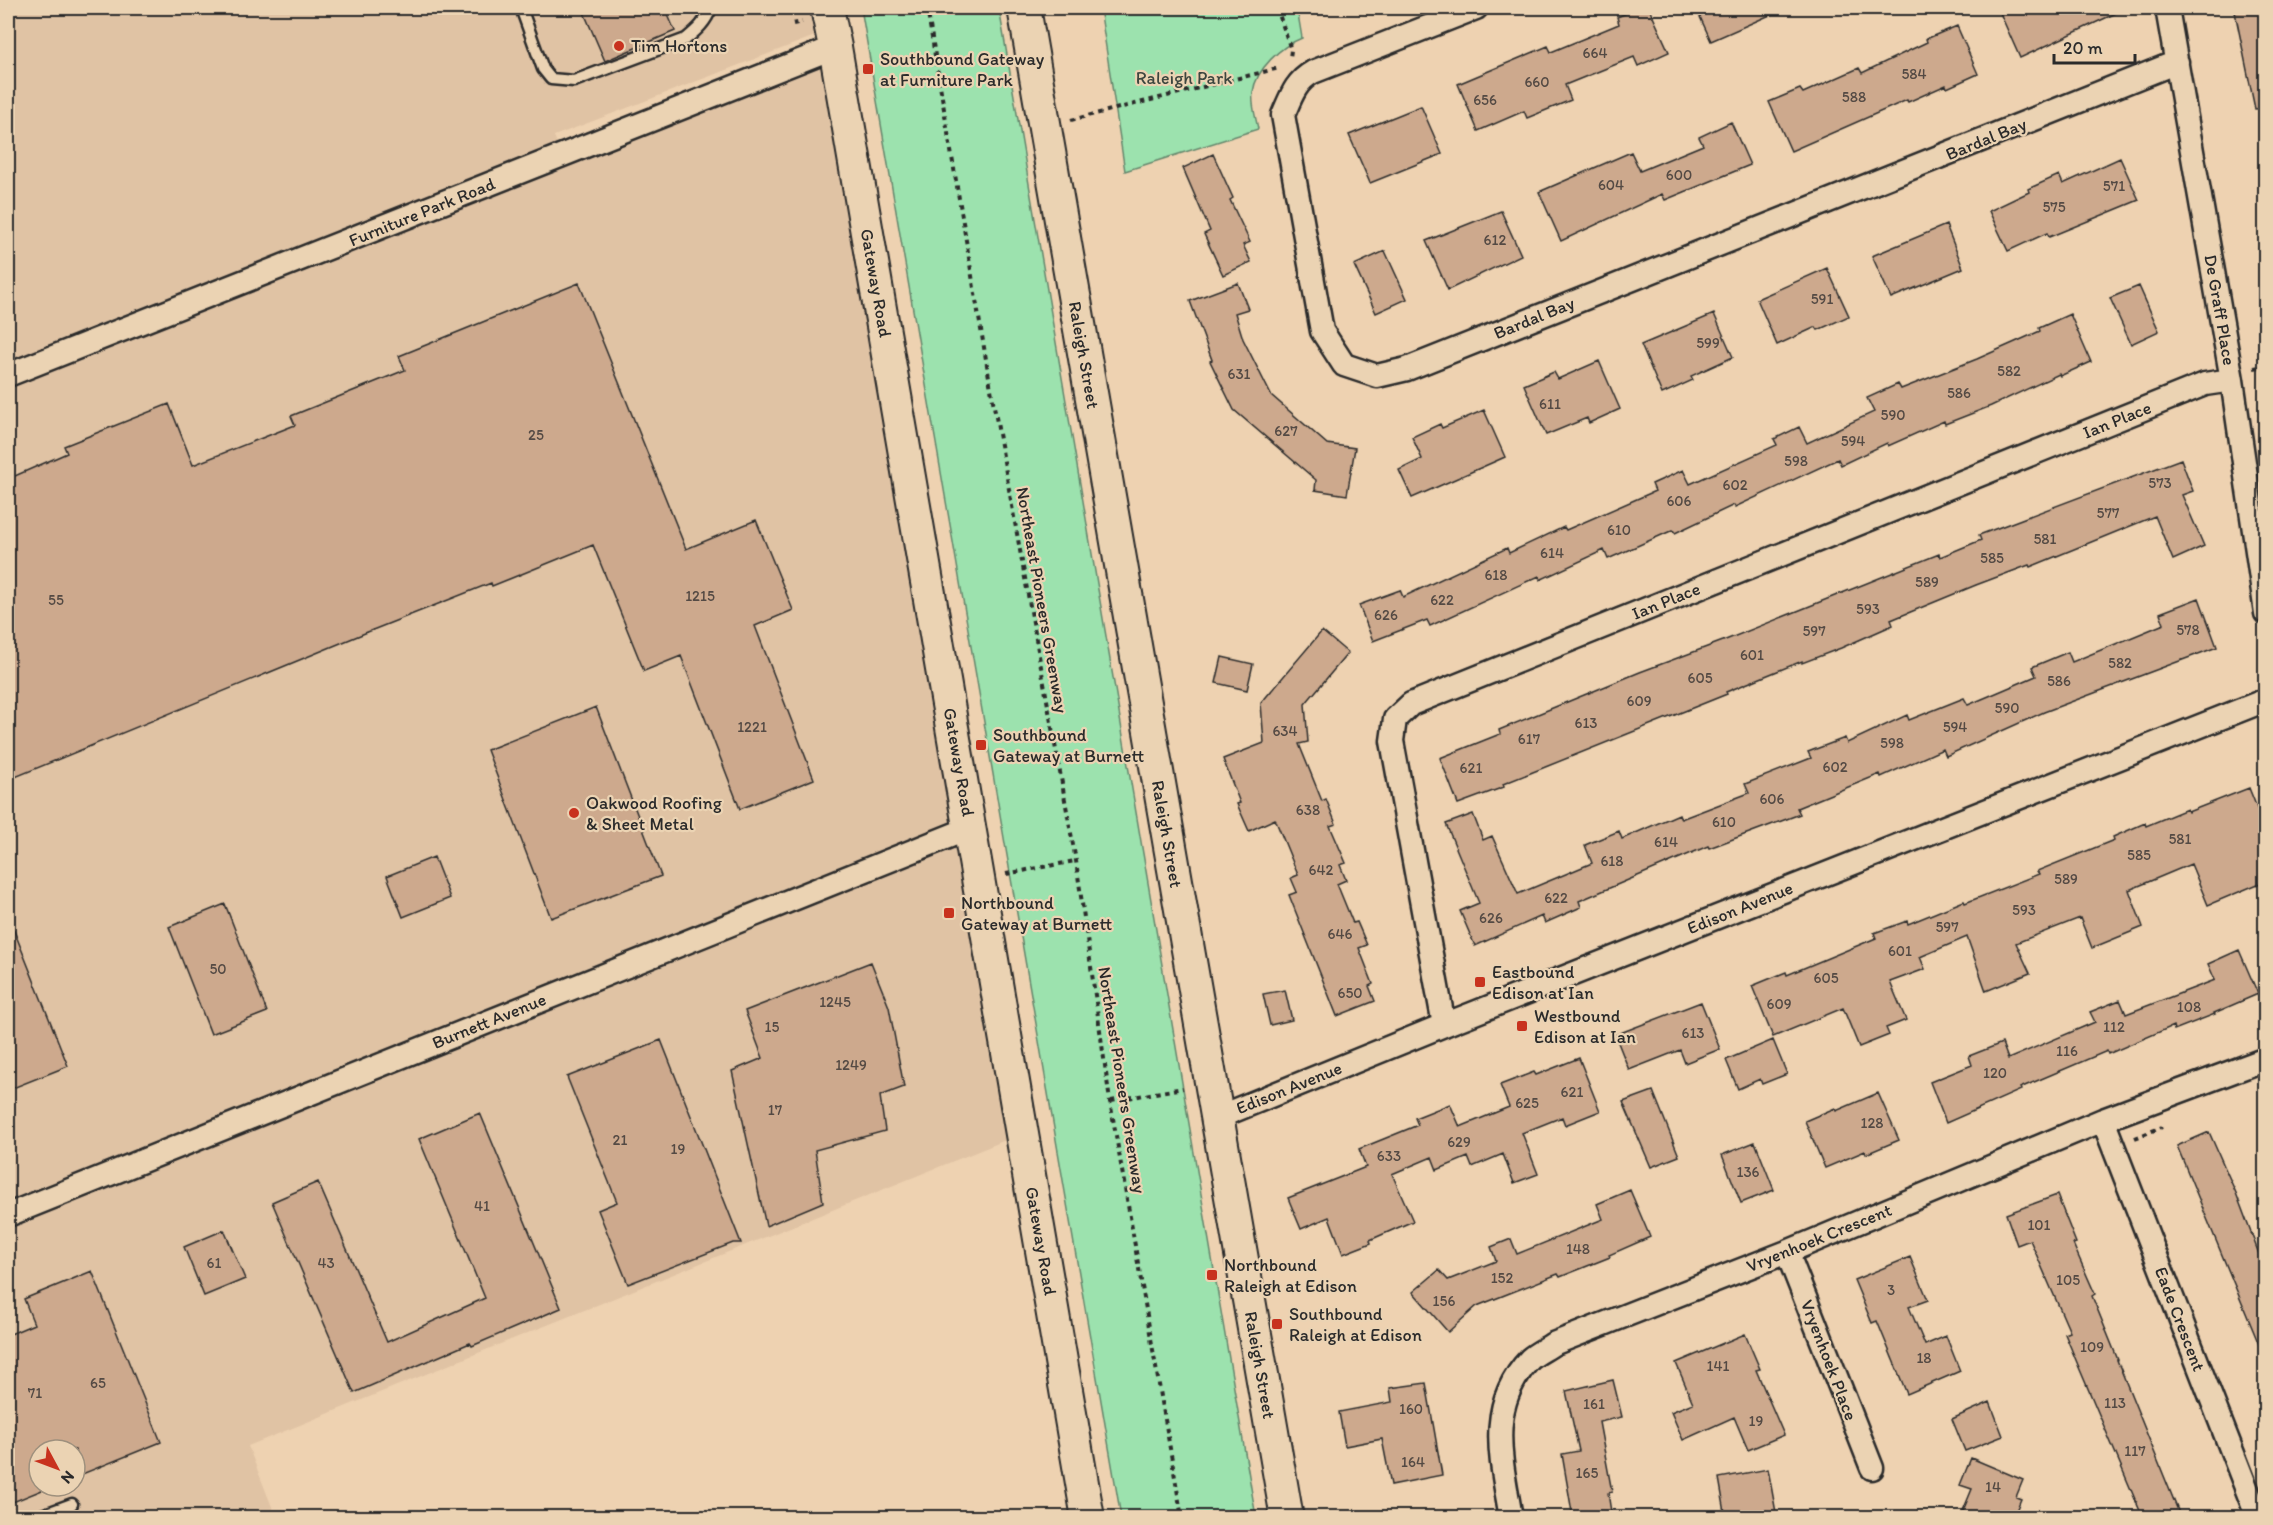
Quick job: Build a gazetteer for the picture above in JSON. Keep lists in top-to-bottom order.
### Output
{
  "streets": {
    "main road": ["Gateway Road", "Raleigh Street"],
    "street": [
      "Bardal Bay",
      "Furniture Park Road",
      "De Graff Place",
      "Ian Place",
      "Edison Avenue",
      "Burnett Avenue",
      "Vryenhoek Crescent",
      "Eade Crescent",
      "Vryenhoek Place"
    ],
    "path": ["Northeast Pioneers Greenway"]
  },
  "crossings": [
    ["Bardal Bay", "De Graff Place"],
    ["Furniture Park Road", "Gateway Road"],
    ["Gateway Road", "Burnett Avenue"],
    ["De Graff Place", "Ian Place"],
    ["Raleigh Street", "Edison Avenue"],
    ["Ian Place", "Edison Avenue"],
    ["Vryenhoek Crescent", "Eade Crescent"],
    ["Vryenhoek Crescent", "Vryenhoek Place"]
  ],
  "parks": ["Raleigh Park"],
  "places": {
    "other": ["Tim Hortons", "Oakwood Roofing & Sheet Metal"],
    "transit": [
      "Southbound Gateway at Furniture Park",
      "Southbound Gateway at Burnett",
      "Northbound Gateway at Burnett",
      "Eastbound Edison at Ian",
      "Westbound Edison at Ian",
      "Northbound Raleigh at Edison",
      "Southbound Raleigh at Edison"
    ]
  },
  "house_numbers": [
    "664",
    "584",
    "660",
    "588",
    "656",
    "600",
    "604",
    "571",
    "575",
    "612",
    "591",
    "599",
    "582",
    "631",
    "586",
    "611",
    "590",
    "627",
    "25",
    "594",
    "598",
    "573",
    "602",
    "606",
    "577",
    "610",
    "581",
    "614",
    "585",
    "618",
    "589",
    "1215",
    "55",
    "622",
    "593",
    "626",
    "578",
    "597",
    "601",
    "582",
    "605",
    "586",
    "609",
    "590",
    "613",
    "1221",
    "594",
    "634",
    "617",
    "598",
    "602",
    "621",
    "606",
    "638",
    "610",
    "581",
    "614",
    "585",
    "618",
    "642",
    "589",
    "622",
    "593",
    "626",
    "597",
    "646",
    "601",
    "50",
    "605",
    "650",
    "1245",
    "609",
    "108",
    "15",
    "112",
    "613",
    "116",
    "1249",
    "120",
    "621",
    "625",
    "17",
    "128",
    "21",
    "629",
    "19",
    "633",
    "136",
    "41",
    "101",
    "148",
    "61",
    "43",
    "152",
    "105",
    "3",
    "156",
    "109",
    "18",
    "141",
    "65",
    "71",
    "113",
    "161",
    "160",
    "19",
    "117",
    "164",
    "165",
    "14"
  ],
  "scale_bar": "20 m",
  "north": "bottom right"
}
